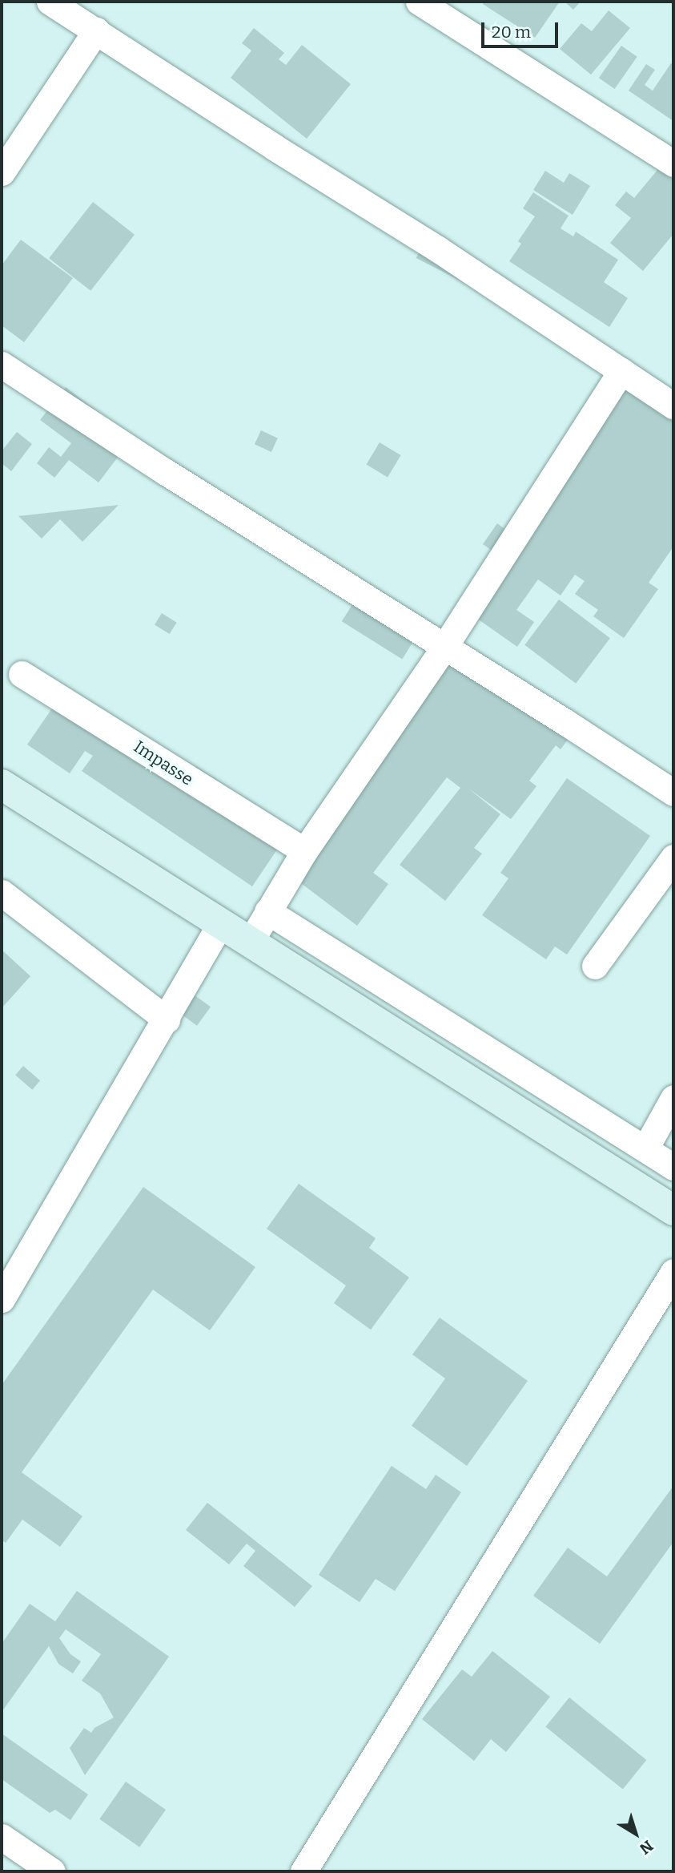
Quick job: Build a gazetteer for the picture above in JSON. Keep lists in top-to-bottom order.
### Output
{
  "streets": {
    "street": ["Impasse"]
  },
  "scale_bar": "20 m",
  "north": "bottom right"
}
